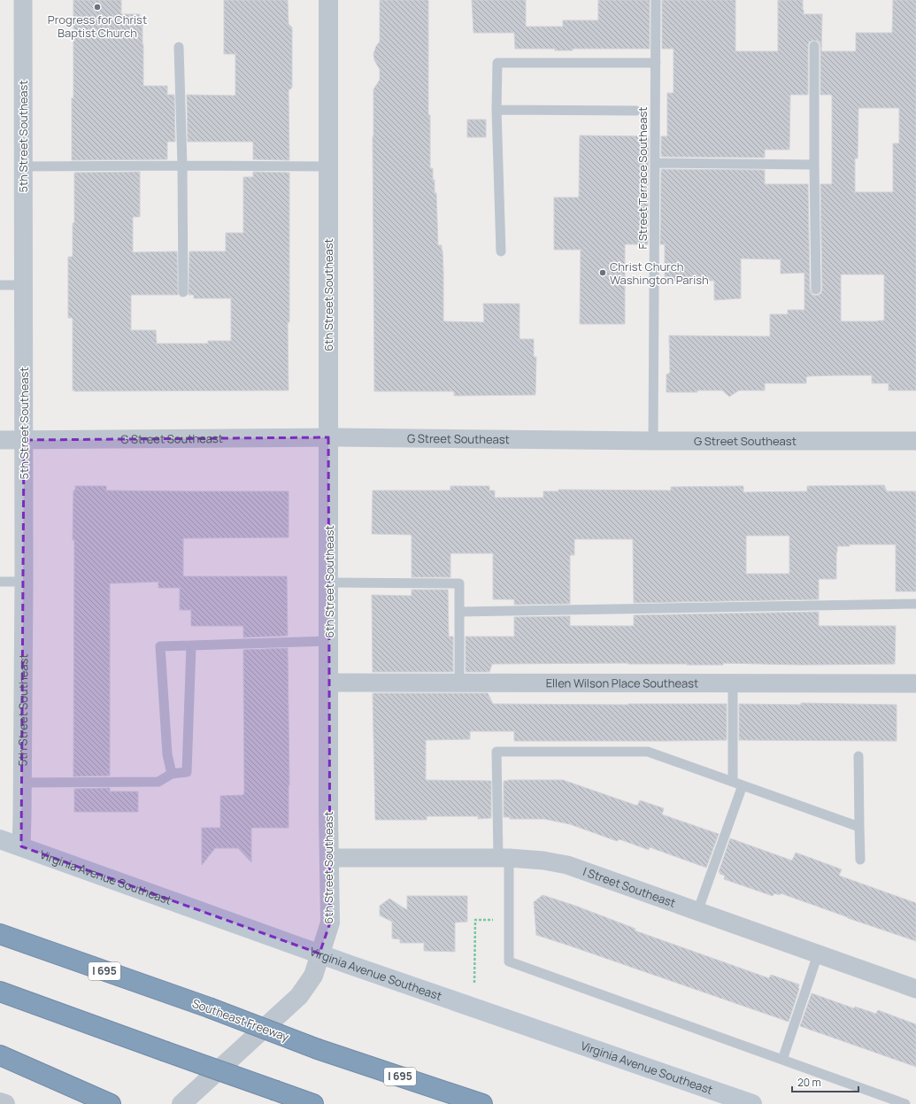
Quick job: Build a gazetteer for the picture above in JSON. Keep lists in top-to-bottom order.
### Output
{
  "streets": {
    "highway": ["I 695", "Southeast Freeway"],
    "main road": ["Virginia Avenue Southeast"],
    "street": [
      "5th Street Southeast",
      "6th Street Southeast",
      "G Street Southeast",
      "Ellen Wilson Place Southeast",
      "I Street Southeast"
    ],
    "lane": ["F Street Terrace Southeast"]
  },
  "crossings": [
    ["5th Street Southeast", "G Street Southeast"],
    ["5th Street Southeast", "Virginia Avenue Southeast"],
    ["F Street Terrace Southeast", "G Street Southeast"],
    ["6th Street Southeast", "G Street Southeast"],
    ["6th Street Southeast", "Ellen Wilson Place Southeast"],
    ["6th Street Southeast", "Virginia Avenue Southeast"],
    ["6th Street Southeast", "I Street Southeast"]
  ],
  "places": ["Progress for Christ Baptist Church", "Christ Church Washington Parish"],
  "scale_bar": "20 m"
}
